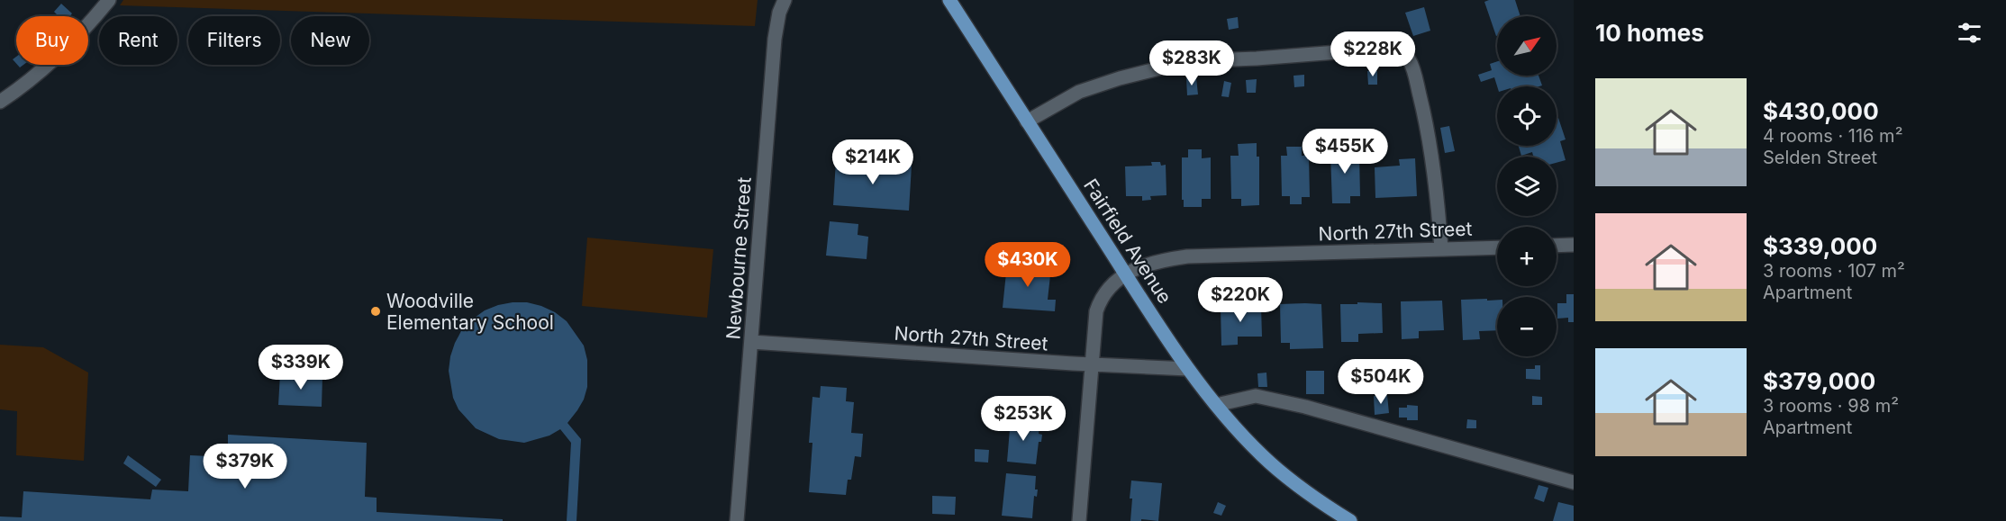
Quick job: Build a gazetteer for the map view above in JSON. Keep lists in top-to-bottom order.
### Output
{
  "streets": {
    "main road": ["Fairfield Avenue"],
    "street": ["North 27th Street", "Newbourne Street"]
  },
  "crossings": [
    ["North 27th Street", "Fairfield Avenue"],
    ["North 27th Street", "Newbourne Street"]
  ],
  "places": ["Woodville Elementary School"],
  "north": "top right",
  "page": {
    "heading": "10 homes",
    "map_buttons": ["+", "−"],
    "chip": [
      "Buy",
      "Rent",
      "Filters",
      "New"
    ],
    "price": [
      "$228K",
      "$283K",
      "$455K",
      "$214K",
      "$430K",
      "$220K",
      "$339K",
      "$504K",
      "$253K",
      "$379K"
    ],
    "list": [
      {
        "name": "$430,000",
        "note": "4 rooms · 116 m² · Selden Street"
      },
      {
        "name": "$339,000",
        "note": "3 rooms · 107 m² · Apartment"
      },
      {
        "name": "$379,000",
        "note": "3 rooms · 98 m² · Apartment"
      }
    ]
  }
}
